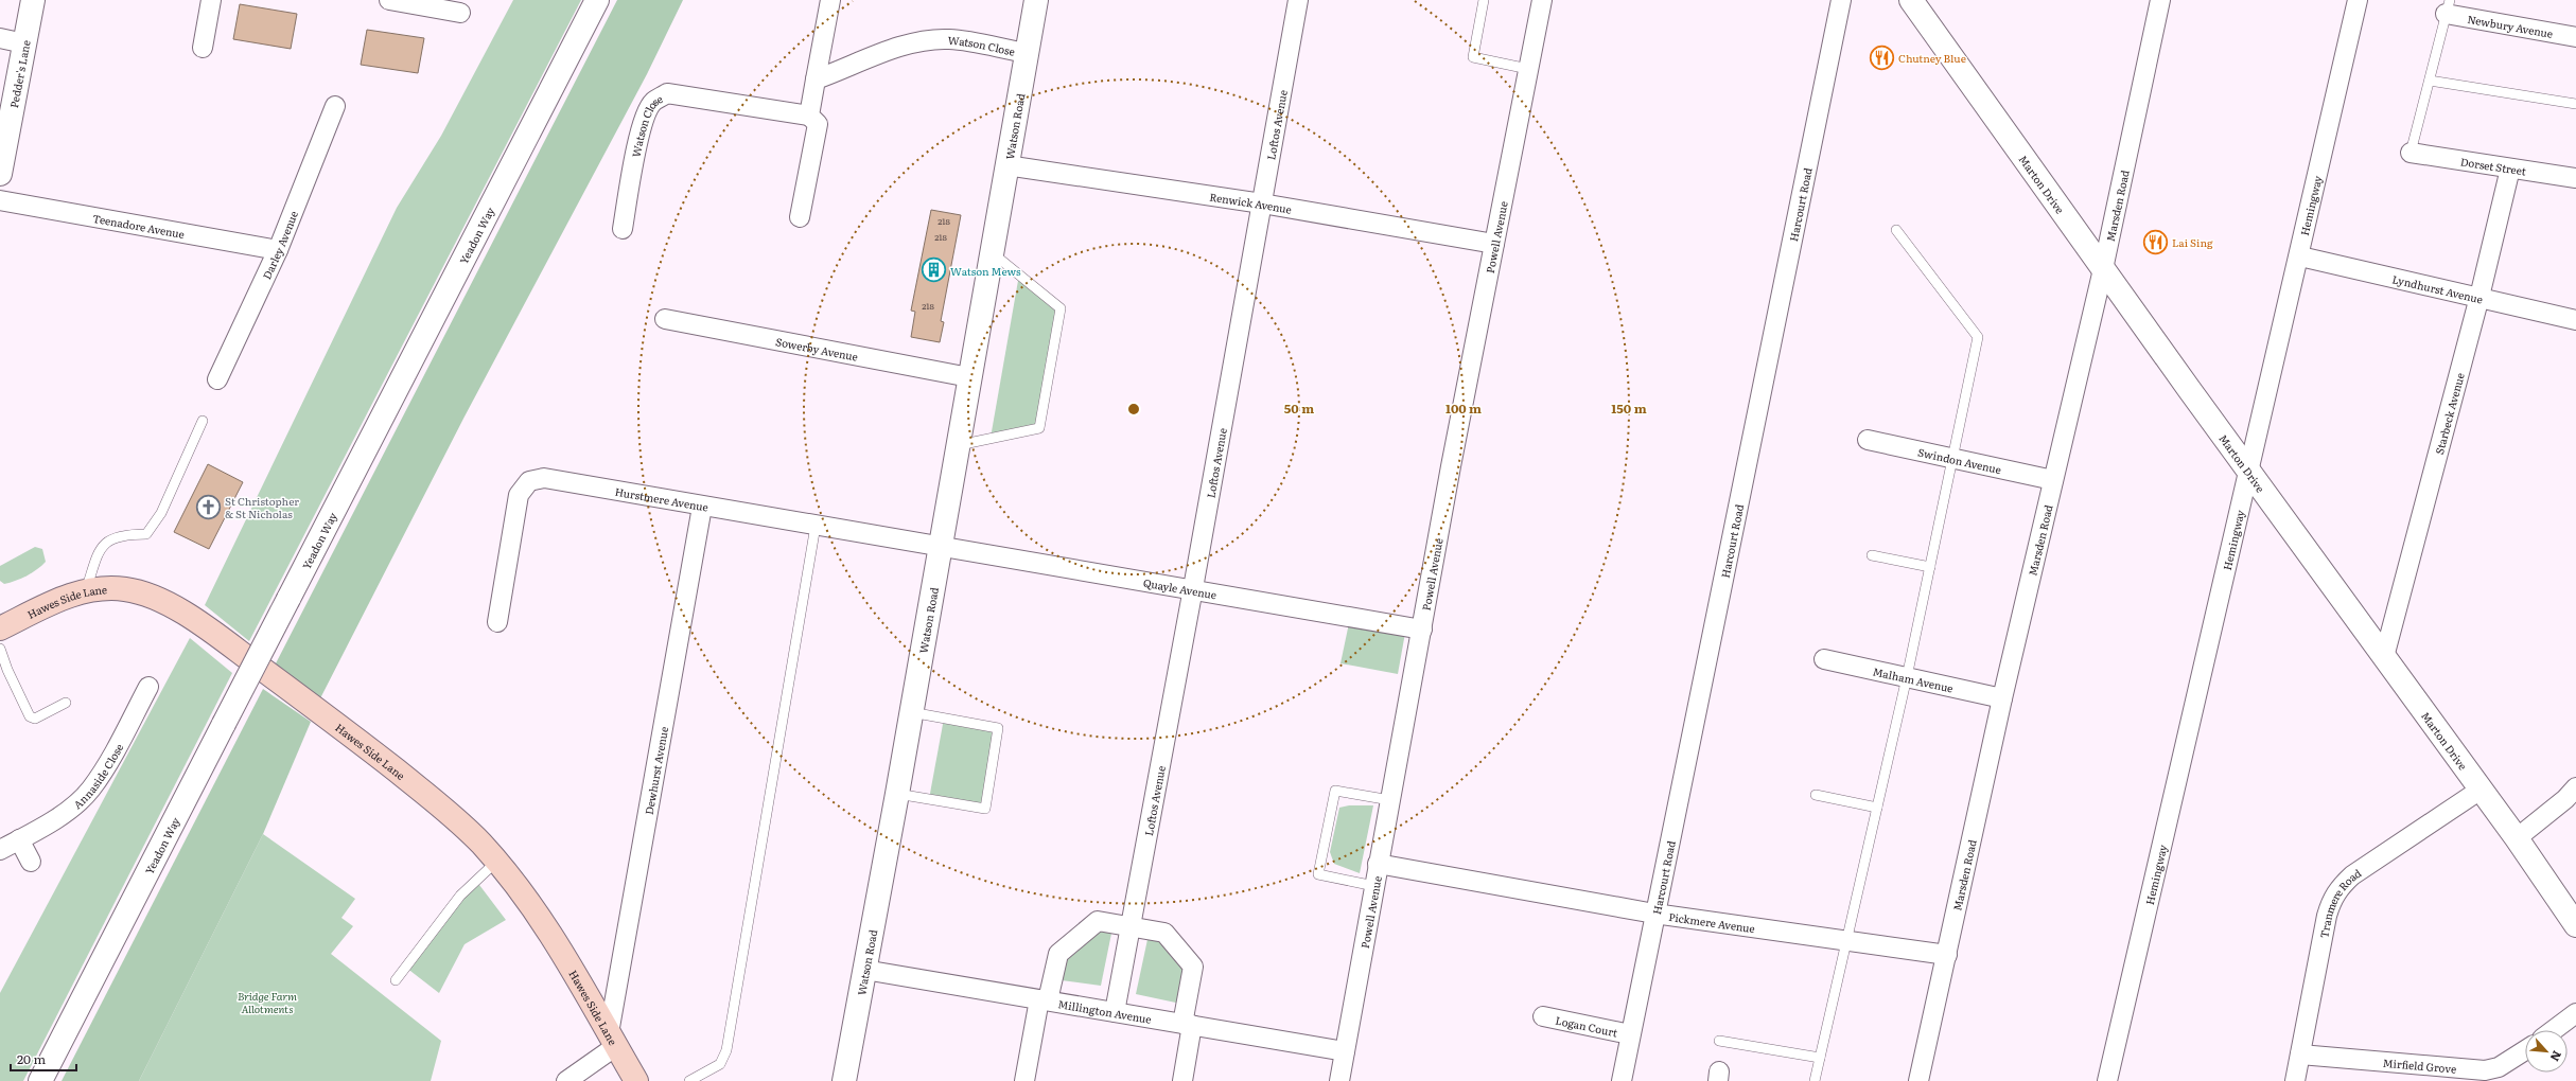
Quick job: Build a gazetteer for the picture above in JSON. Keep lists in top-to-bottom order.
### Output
{
  "streets": {
    "main road": ["Hawes Side Lane"],
    "street": [
      "Newbury Avenue",
      "Watson Close",
      "Pedder's Lane",
      "Loftos Avenue",
      "Watson Road",
      "Dorset Street",
      "Marton Drive",
      "Renwick Avenue",
      "Harcourt Road",
      "Marsden Road",
      "Hemingway",
      "Teenadore Avenue",
      "Yeadon Way",
      "Powell Avenue",
      "Darley Avenue",
      "Lyndhurst Avenue",
      "Sowerby Avenue",
      "Starbeck Avenue",
      "Swindon Avenue",
      "Hurstmere Avenue",
      "Quayle Avenue",
      "Malham Avenue",
      "Dewhurst Avenue",
      "Annaside Close",
      "Tranmere Road",
      "Pickmere Avenue",
      "Millington Avenue",
      "Logan Court",
      "Mirfield Grove"
    ]
  },
  "crossings": [
    ["Watson Close", "Watson Road"],
    ["Loftos Avenue", "Renwick Avenue"],
    ["Loftos Avenue", "Quayle Avenue"],
    ["Loftos Avenue", "Millington Avenue"],
    ["Watson Road", "Renwick Avenue"],
    ["Watson Road", "Sowerby Avenue"],
    ["Watson Road", "Hurstmere Avenue"],
    ["Watson Road", "Quayle Avenue"],
    ["Watson Road", "Millington Avenue"],
    ["Dorset Street", "Starbeck Avenue"],
    ["Marton Drive", "Marsden Road"],
    ["Marton Drive", "Hemingway"],
    ["Marton Drive", "Starbeck Avenue"],
    ["Marton Drive", "Tranmere Road"],
    ["Renwick Avenue", "Powell Avenue"],
    ["Harcourt Road", "Pickmere Avenue"],
    ["Harcourt Road", "Logan Court"],
    ["Marsden Road", "Swindon Avenue"],
    ["Marsden Road", "Malham Avenue"],
    ["Marsden Road", "Pickmere Avenue"],
    ["Hemingway", "Lyndhurst Avenue"],
    ["Teenadore Avenue", "Darley Avenue"],
    ["Powell Avenue", "Quayle Avenue"],
    ["Powell Avenue", "Pickmere Avenue"],
    ["Powell Avenue", "Millington Avenue"],
    ["Lyndhurst Avenue", "Starbeck Avenue"],
    ["Hurstmere Avenue", "Quayle Avenue"],
    ["Hurstmere Avenue", "Dewhurst Avenue"],
    ["Hawes Side Lane", "Dewhurst Avenue"],
    ["Tranmere Road", "Mirfield Grove"]
  ],
  "parks": ["Bridge Farm Allotments"],
  "places": {
    "restaurant": ["Chutney Blue", "Lai Sing"],
    "building": ["Watson Mews"],
    "church": ["St Christopher & St Nicholas"]
  },
  "house_numbers": ["218", "218", "218"],
  "scale_bar": "20 m",
  "north": "bottom right",
  "rings": ["50 m", "100 m", "150 m"]
}
